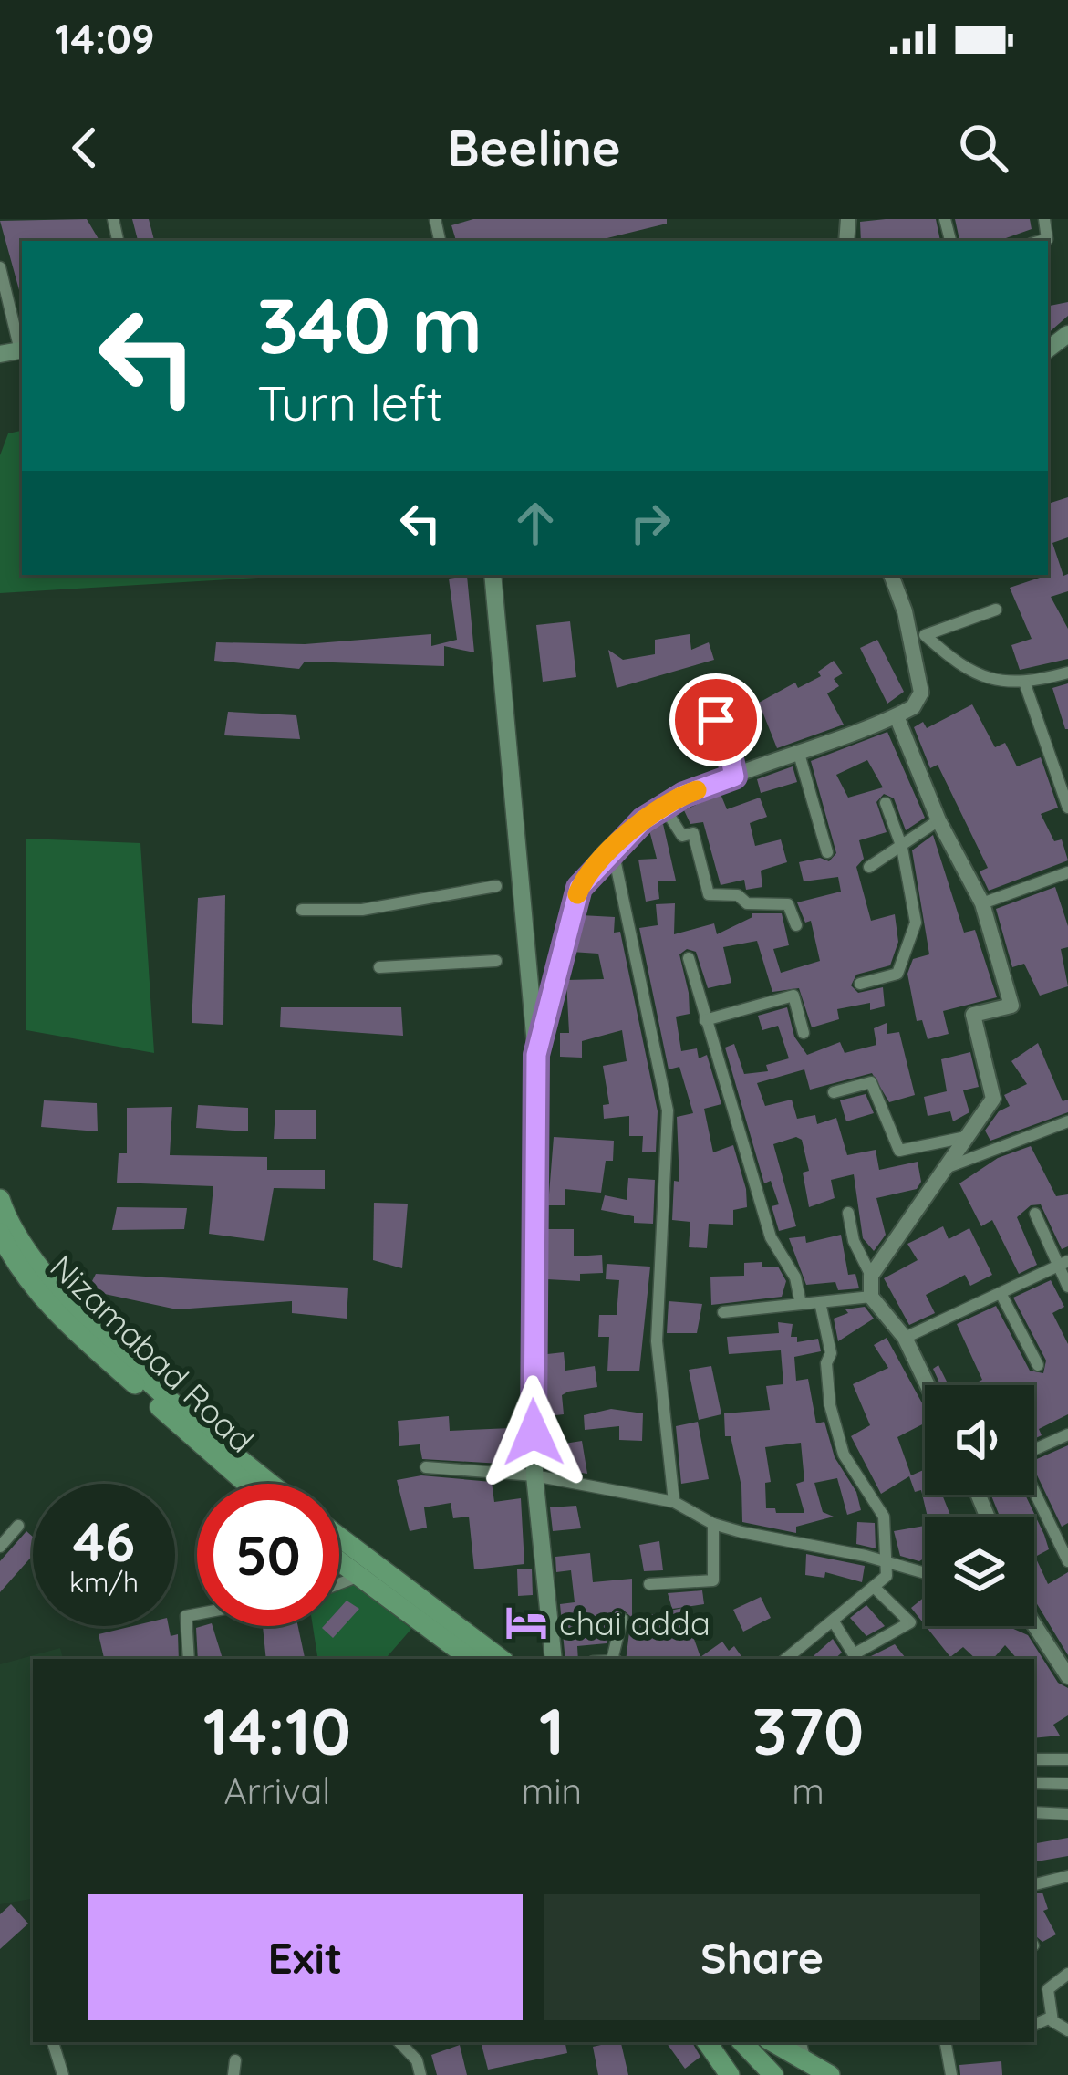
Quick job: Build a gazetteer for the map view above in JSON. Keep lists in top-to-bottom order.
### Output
{
  "streets": {
    "highway": ["Nizamabad Road"]
  },
  "places": {
    "hotel": ["chai adda"]
  },
  "page": {
    "status": "14:09",
    "header": "Beeline",
    "turn": ["340 m", "Turn left"],
    "speed": "46 km/h",
    "limit": "50",
    "eta": [
      "14:10",
      "Arrival",
      "1",
      "min",
      "370",
      "m"
    ],
    "buttons": ["Exit", "Share"]
  }
}
